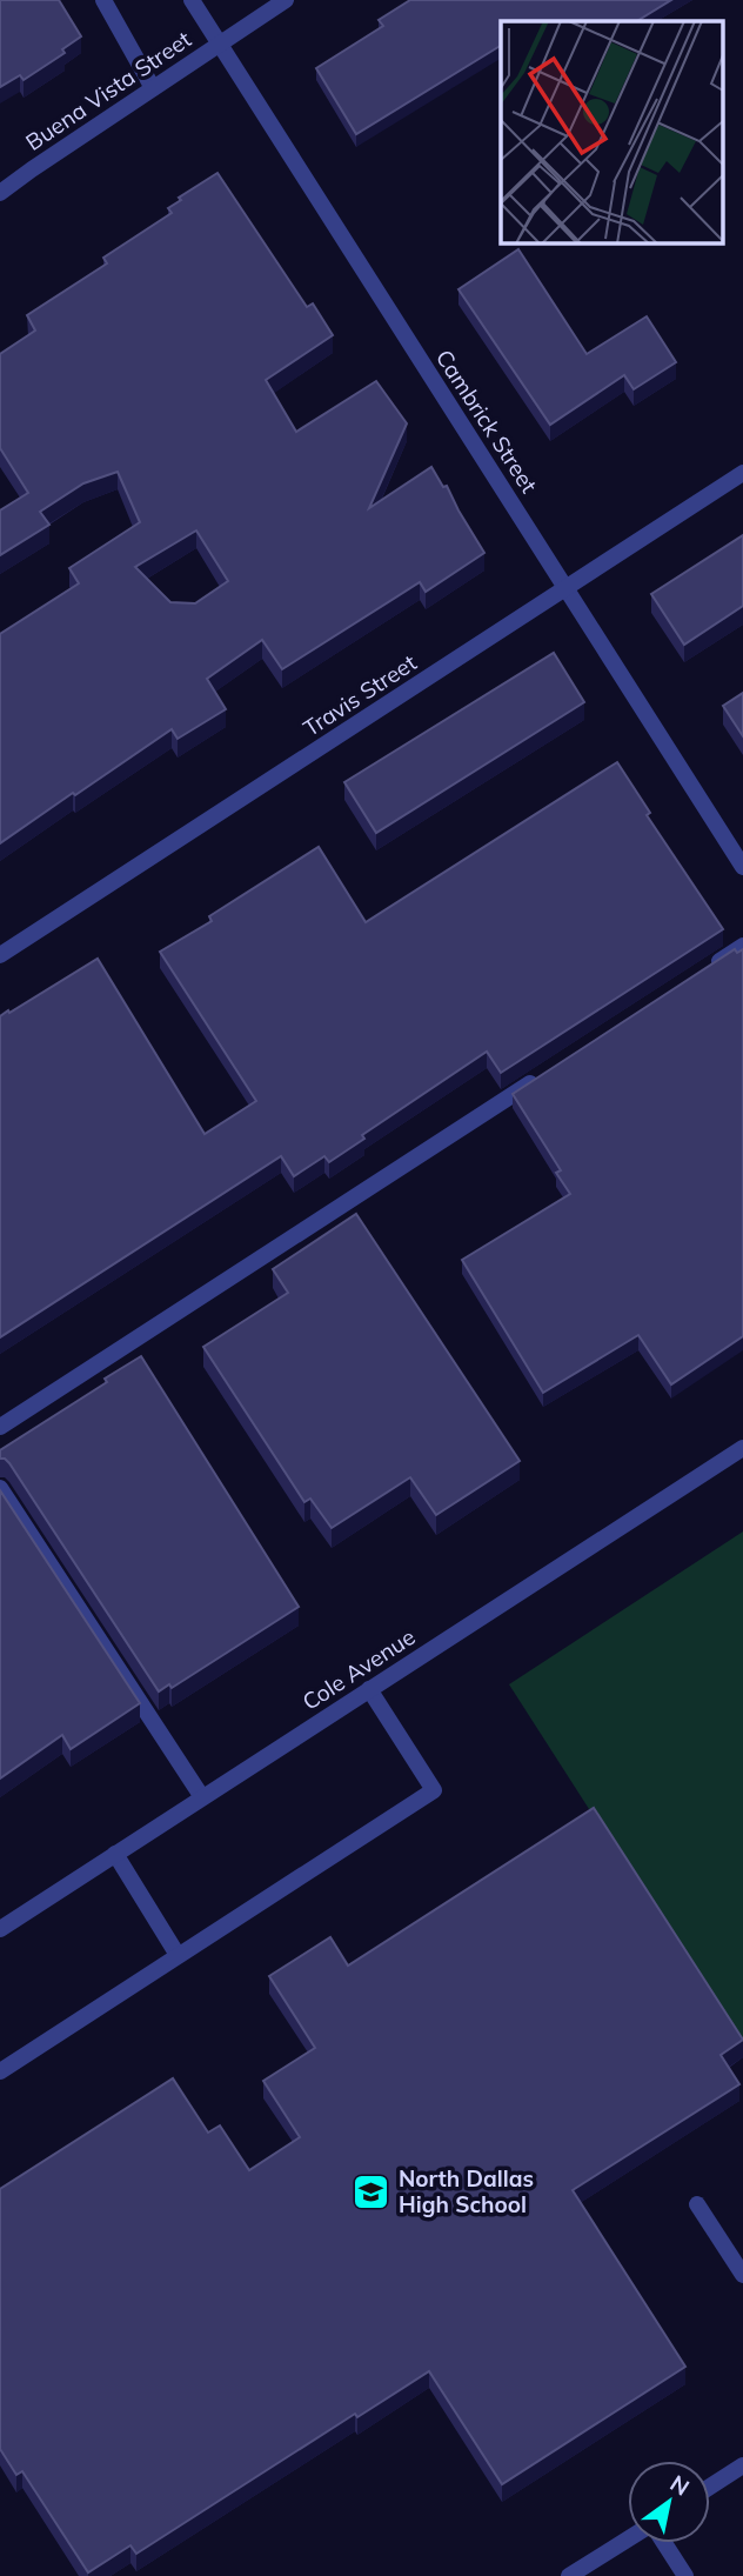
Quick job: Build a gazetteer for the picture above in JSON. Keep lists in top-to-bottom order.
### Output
{
  "streets": {
    "street": [
      "Buena Vista Street",
      "Cambrick Street",
      "Travis Street",
      "Cole Avenue"
    ]
  },
  "crossings": [
    ["Buena Vista Street", "Cambrick Street"],
    ["Cambrick Street", "Travis Street"]
  ],
  "places": {
    "school or university": ["North Dallas High School"]
  },
  "north": "top right"
}
